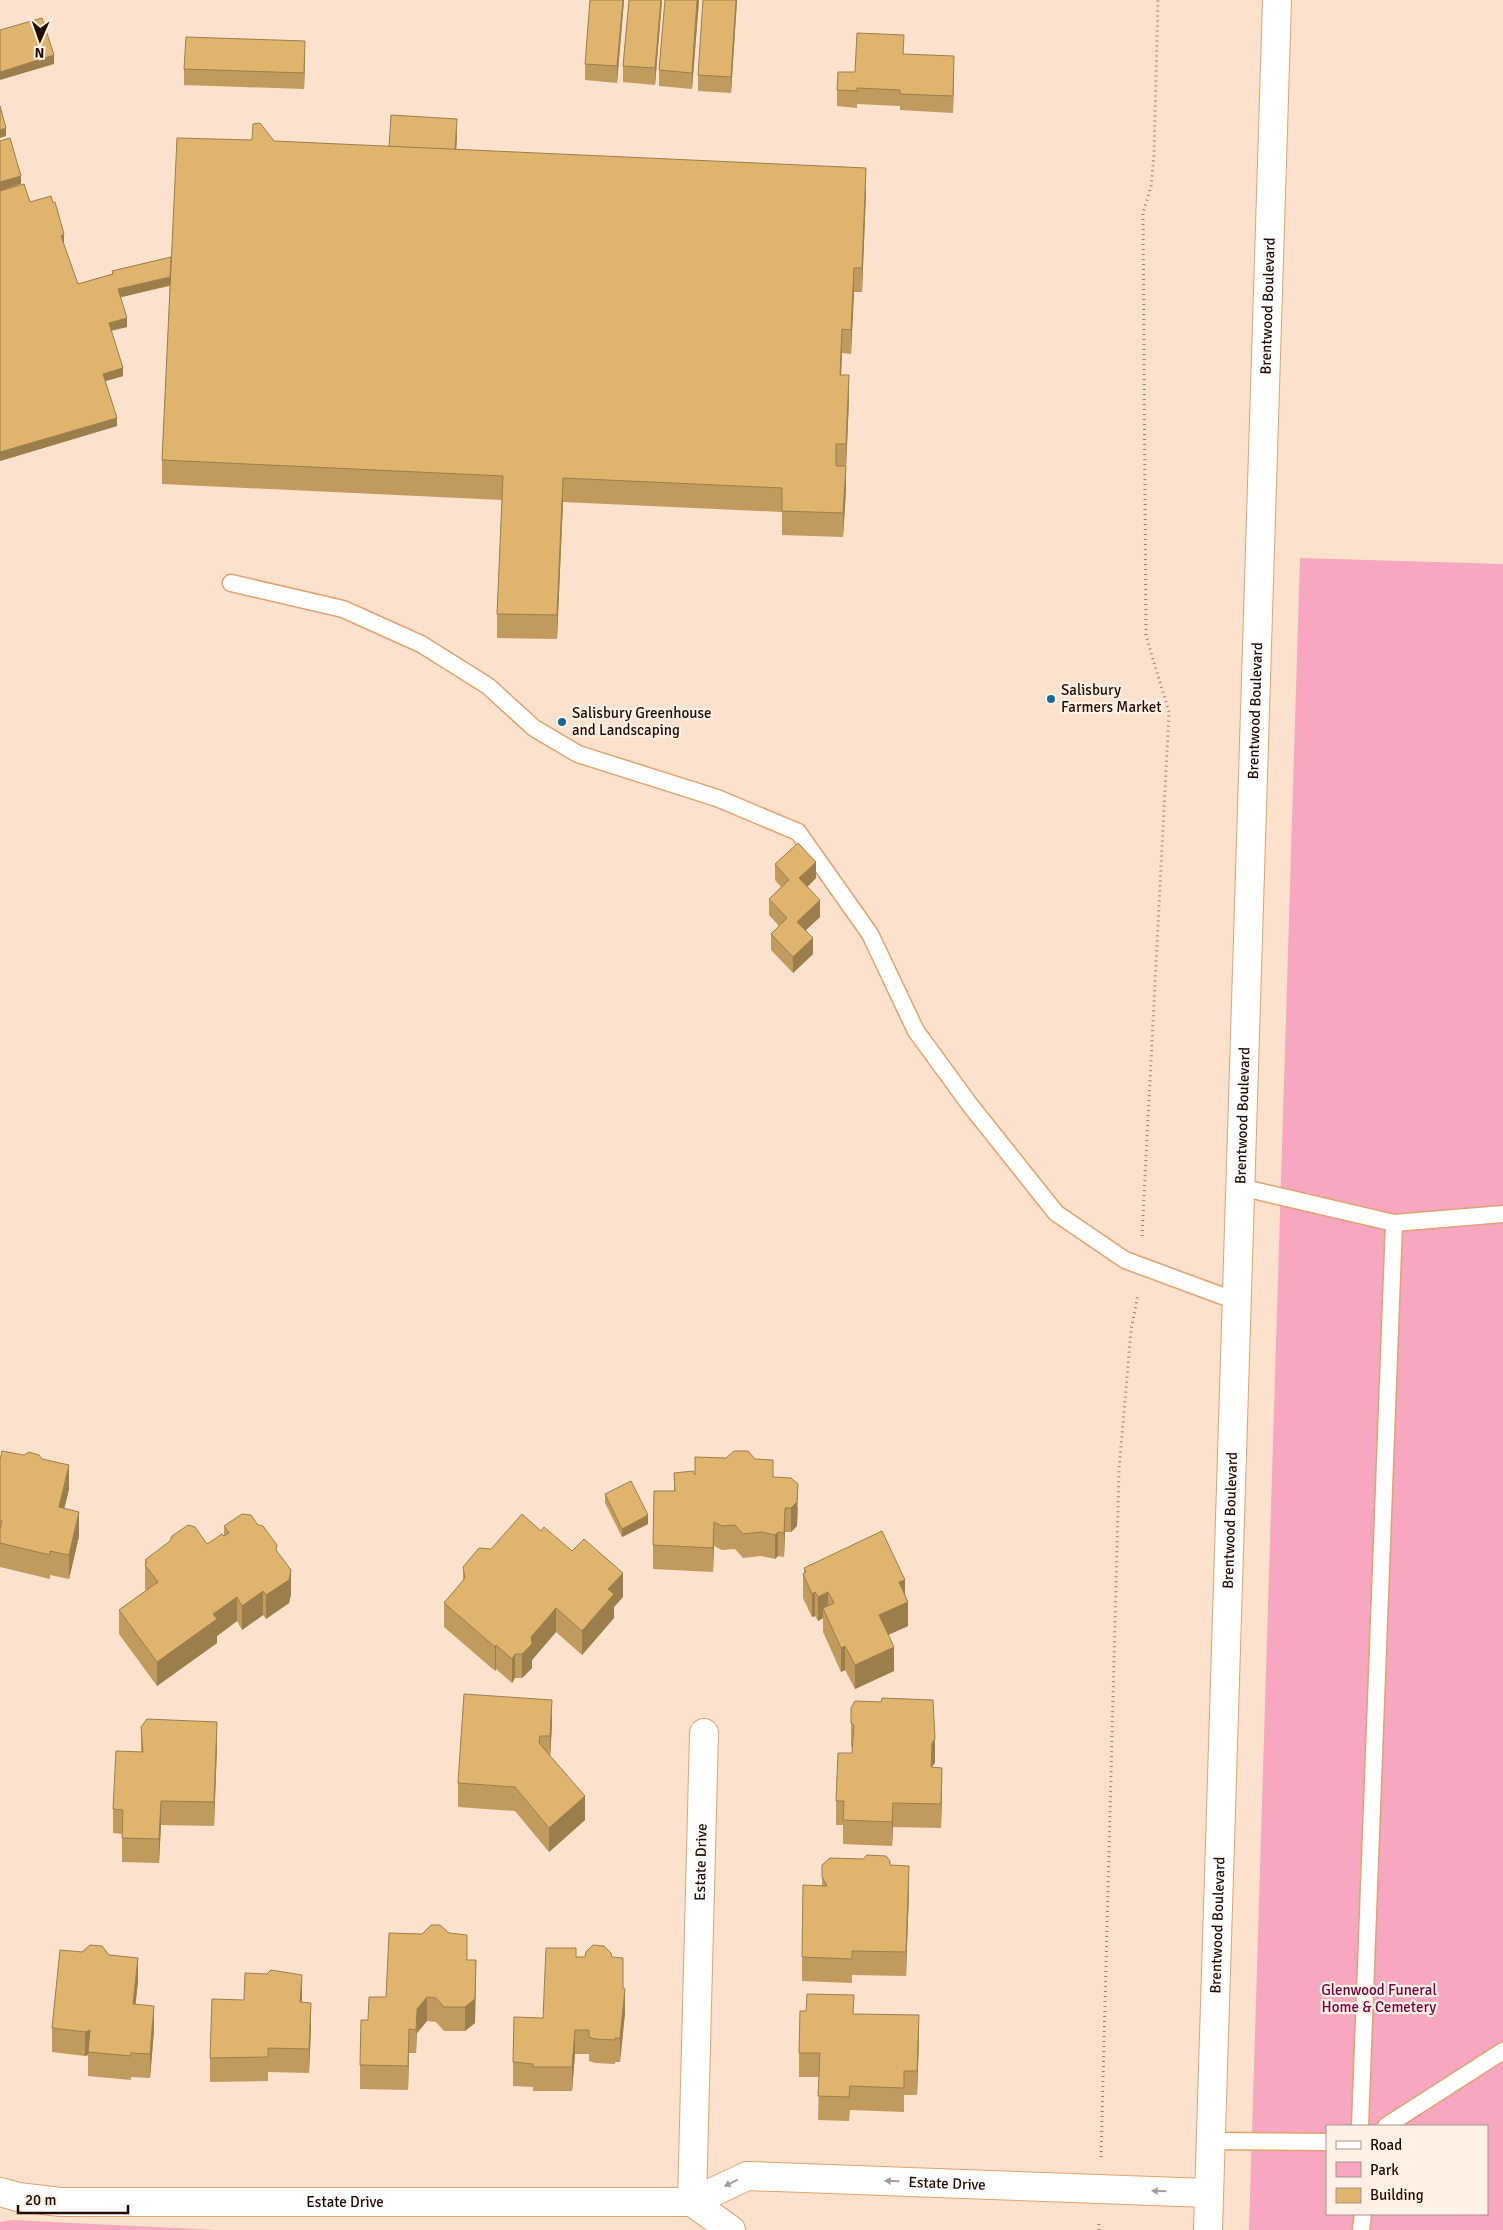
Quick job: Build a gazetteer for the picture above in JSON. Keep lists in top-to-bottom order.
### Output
{
  "streets": {
    "street": ["Brentwood Boulevard", "Estate Drive"]
  },
  "crossings": [
    ["Brentwood Boulevard", "Estate Drive"]
  ],
  "parks": ["Glenwood Funeral Home & Cemetery"],
  "places": ["Salisbury Farmers Market", "Salisbury Greenhouse and Landscaping"],
  "legend": ["Road", "Park", "Building"],
  "scale_bar": "20 m",
  "north": "bottom"
}
